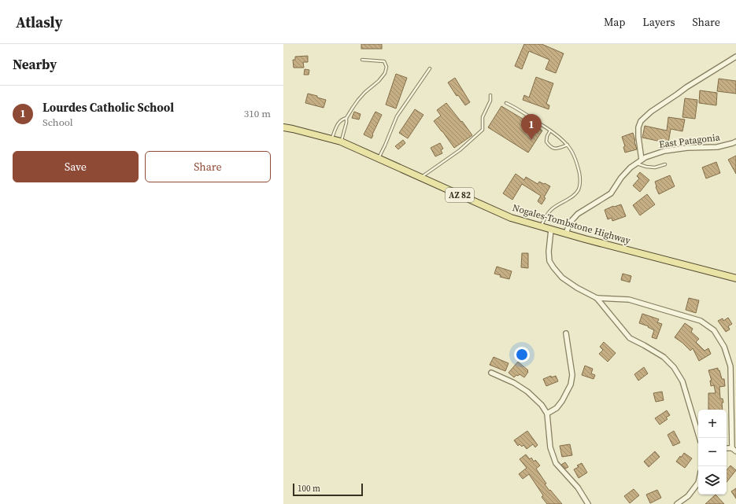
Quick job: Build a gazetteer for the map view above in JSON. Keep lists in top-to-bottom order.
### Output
{
  "streets": {
    "main road": ["AZ 82", "Nogales-Tombstone Highway"],
    "street": ["East Patagonia"]
  },
  "crossings": [
    ["East Patagonia", "Nogales-Tombstone Highway"]
  ],
  "scale_bar": "100 m",
  "page": {
    "header": "Atlasly",
    "nav": ["Map", "Layers", "Share"],
    "heading": "Nearby",
    "list": [
      {
        "mark": "1",
        "name": "Lourdes Catholic School",
        "note": "School",
        "value": "310 m"
      }
    ],
    "pins": "1",
    "buttons": ["Save", "Share"],
    "map_buttons": ["+", "−"],
    "scale": "100 m"
  }
}
